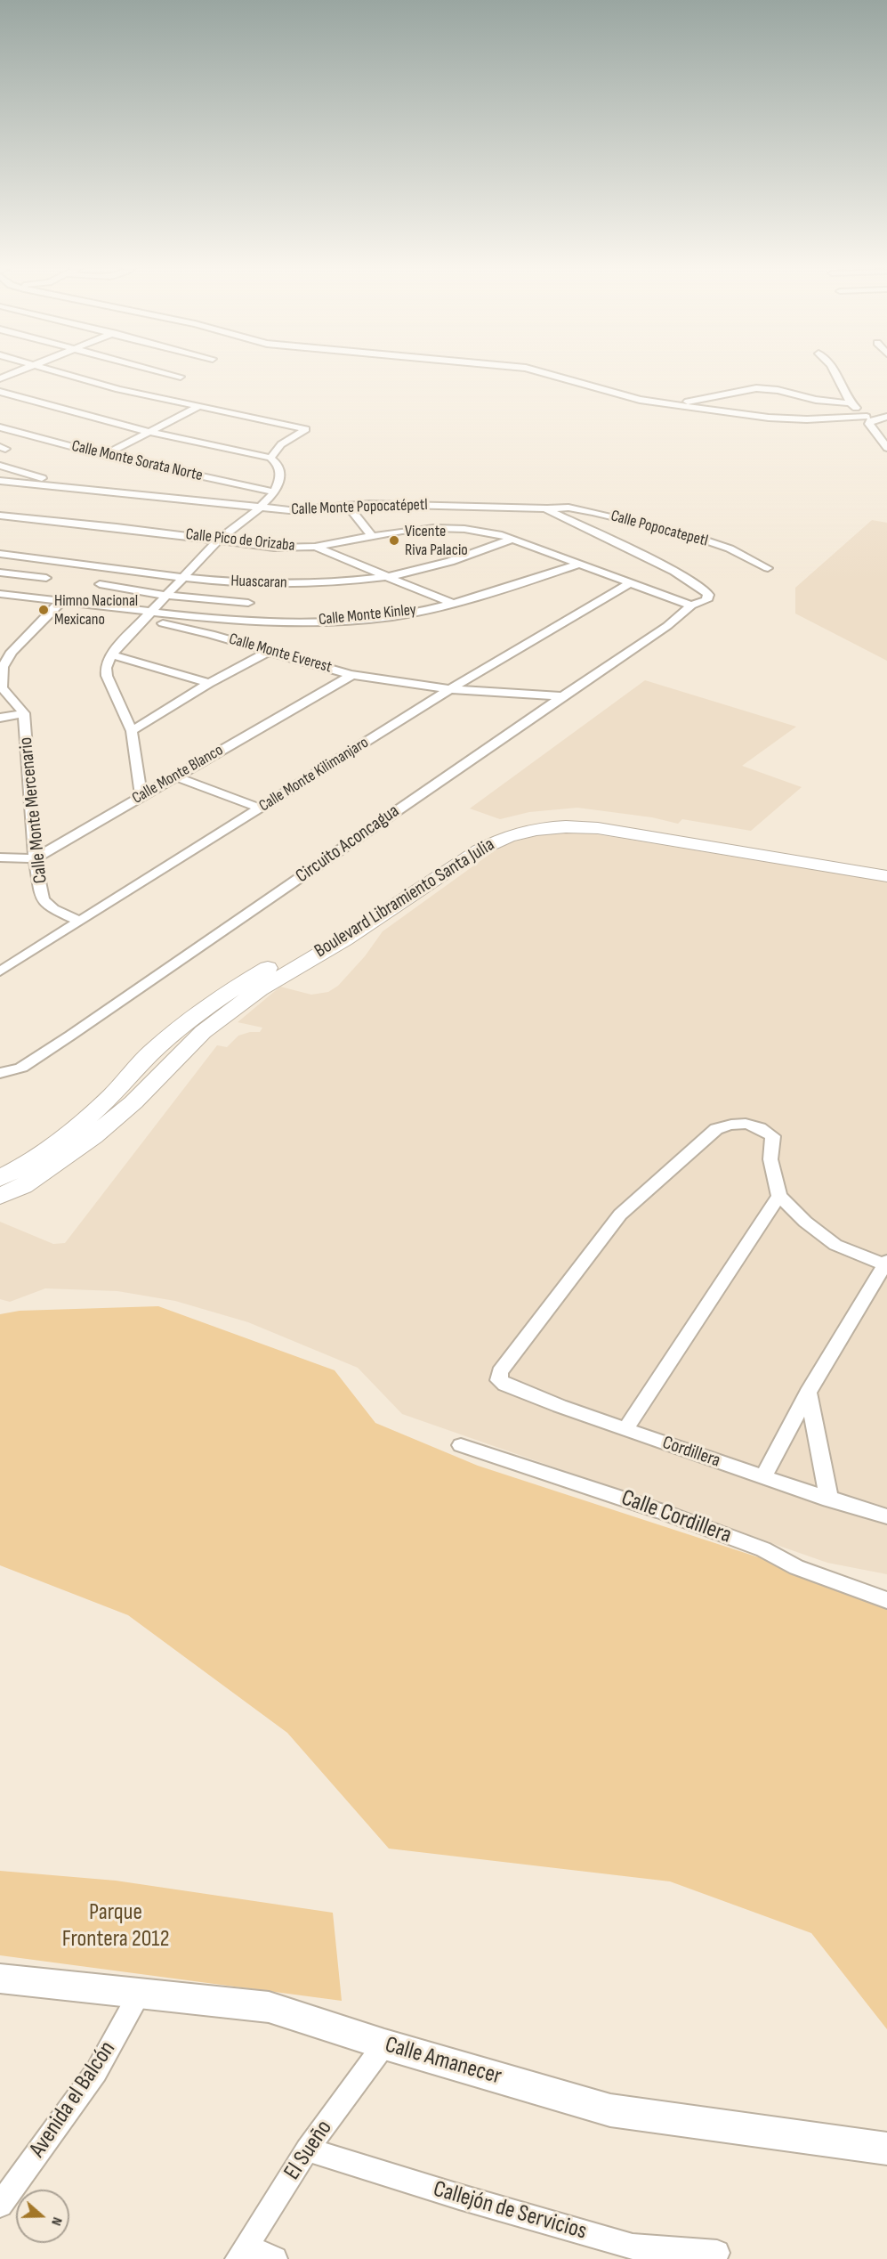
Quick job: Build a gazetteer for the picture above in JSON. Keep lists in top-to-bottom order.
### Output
{
  "streets": {
    "main road": ["Boulevard Libramiento Santa Julia", "Calle Amanecer"],
    "street": [
      "Calle Monte Sorata Norte",
      "Calle Monte Popocatépetl",
      "Calle Popocatepetl",
      "Calle Pico de Orizaba",
      "Huascaran",
      "Calle Monte Kinley",
      "Calle Monte Everest",
      "Calle Monte Blanco",
      "Calle Monte Kilimanjaro",
      "Calle Monte Mercenario",
      "Circuito Aconcagua",
      "Cordillera",
      "Calle Cordillera",
      "Avenida el Balcón",
      "El Sueño",
      "Callejón de Servicios"
    ]
  },
  "crossings": [
    ["Calle Monte Popocatépetl", "Calle Popocatepetl"],
    ["Calle Monte Popocatépetl", "Calle Pico de Orizaba"],
    ["Calle Monte Popocatépetl", "Circuito Aconcagua"],
    ["Calle Pico de Orizaba", "Huascaran"],
    ["Calle Pico de Orizaba", "Calle Monte Kinley"],
    ["Calle Pico de Orizaba", "Calle Monte Kilimanjaro"],
    ["Calle Pico de Orizaba", "Circuito Aconcagua"],
    ["Calle Monte Kinley", "Calle Monte Everest"],
    ["Calle Monte Everest", "Calle Monte Blanco"],
    ["Calle Monte Everest", "Calle Monte Kilimanjaro"],
    ["Calle Monte Everest", "Circuito Aconcagua"],
    ["Calle Monte Blanco", "Calle Monte Mercenario"],
    ["Calle Monte Kilimanjaro", "Calle Monte Mercenario"],
    ["Calle Amanecer", "Avenida el Balcón"],
    ["Calle Amanecer", "El Sueño"],
    ["El Sueño", "Callejón de Servicios"]
  ],
  "parks": ["Parque Frontera 2012"],
  "places": ["Vicente Riva Palacio", "Himno Nacional Mexicano"],
  "north": "right"
}
